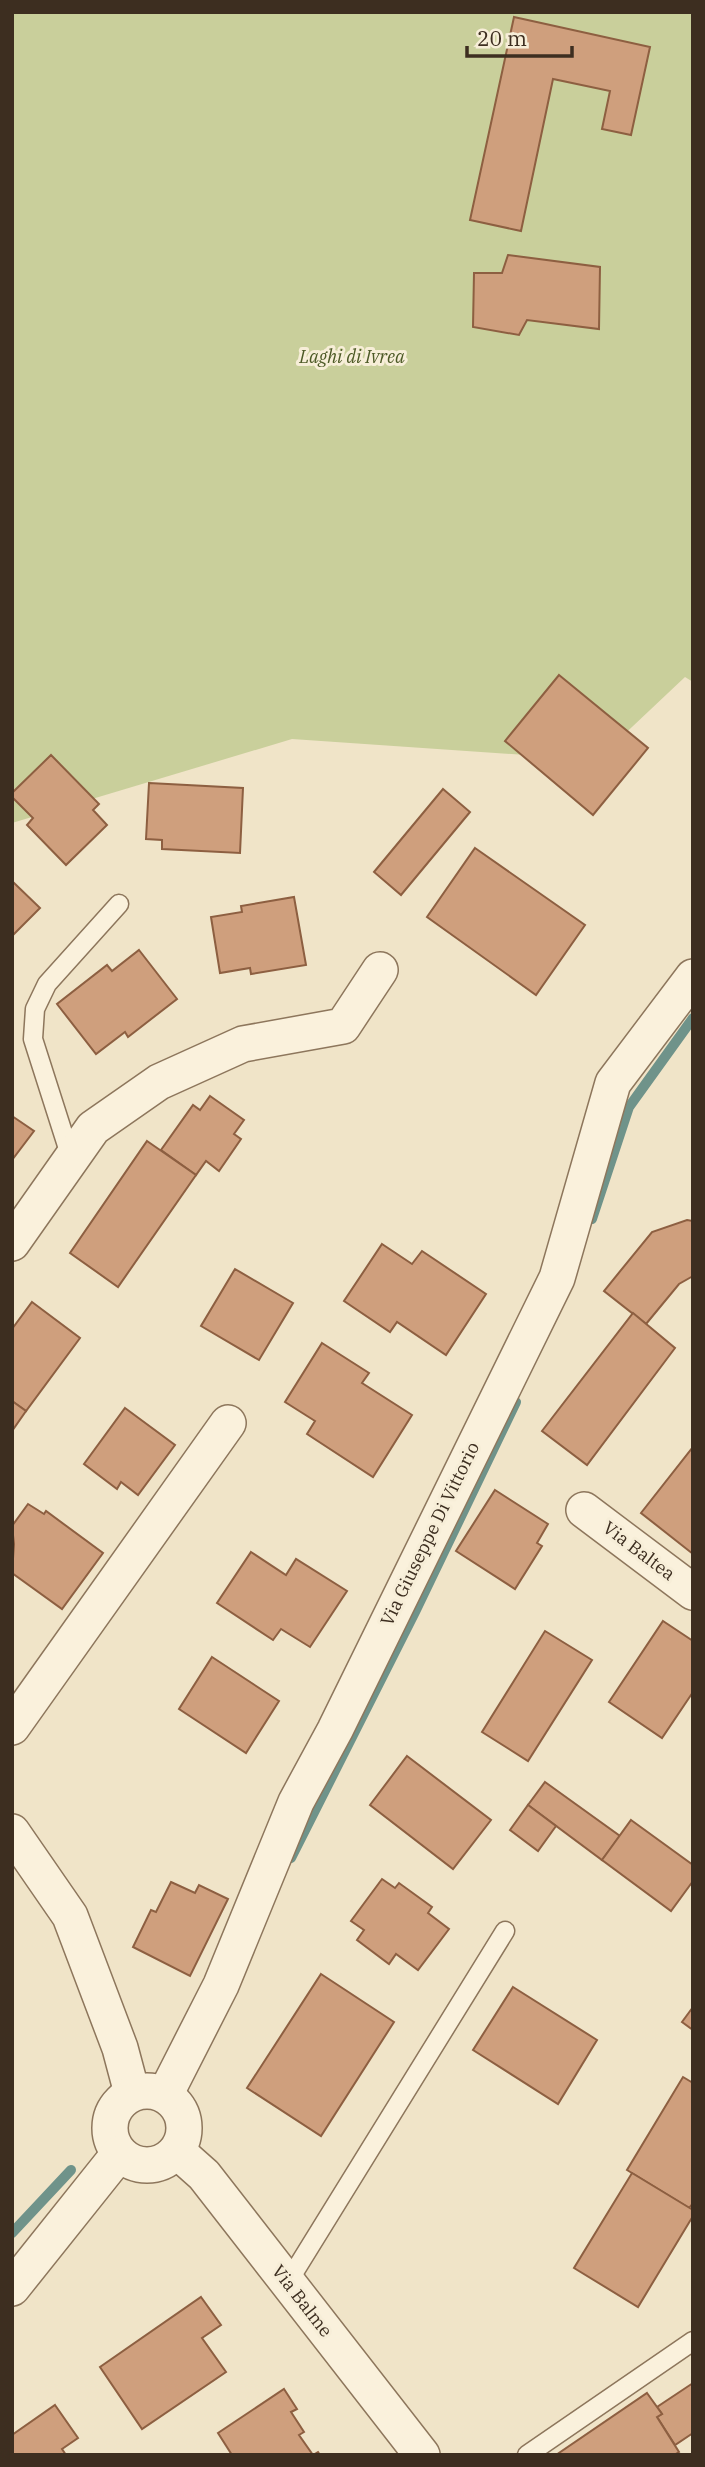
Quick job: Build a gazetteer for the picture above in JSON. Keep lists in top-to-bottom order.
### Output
{
  "streets": {
    "street": ["Via Giuseppe Di Vittorio", "Via Baltea", "Via Balme"]
  },
  "crossings": [
    ["Via Giuseppe Di Vittorio", "Via Balme"]
  ],
  "parks": ["Laghi di Ivrea"],
  "scale_bar": "20 m"
}
